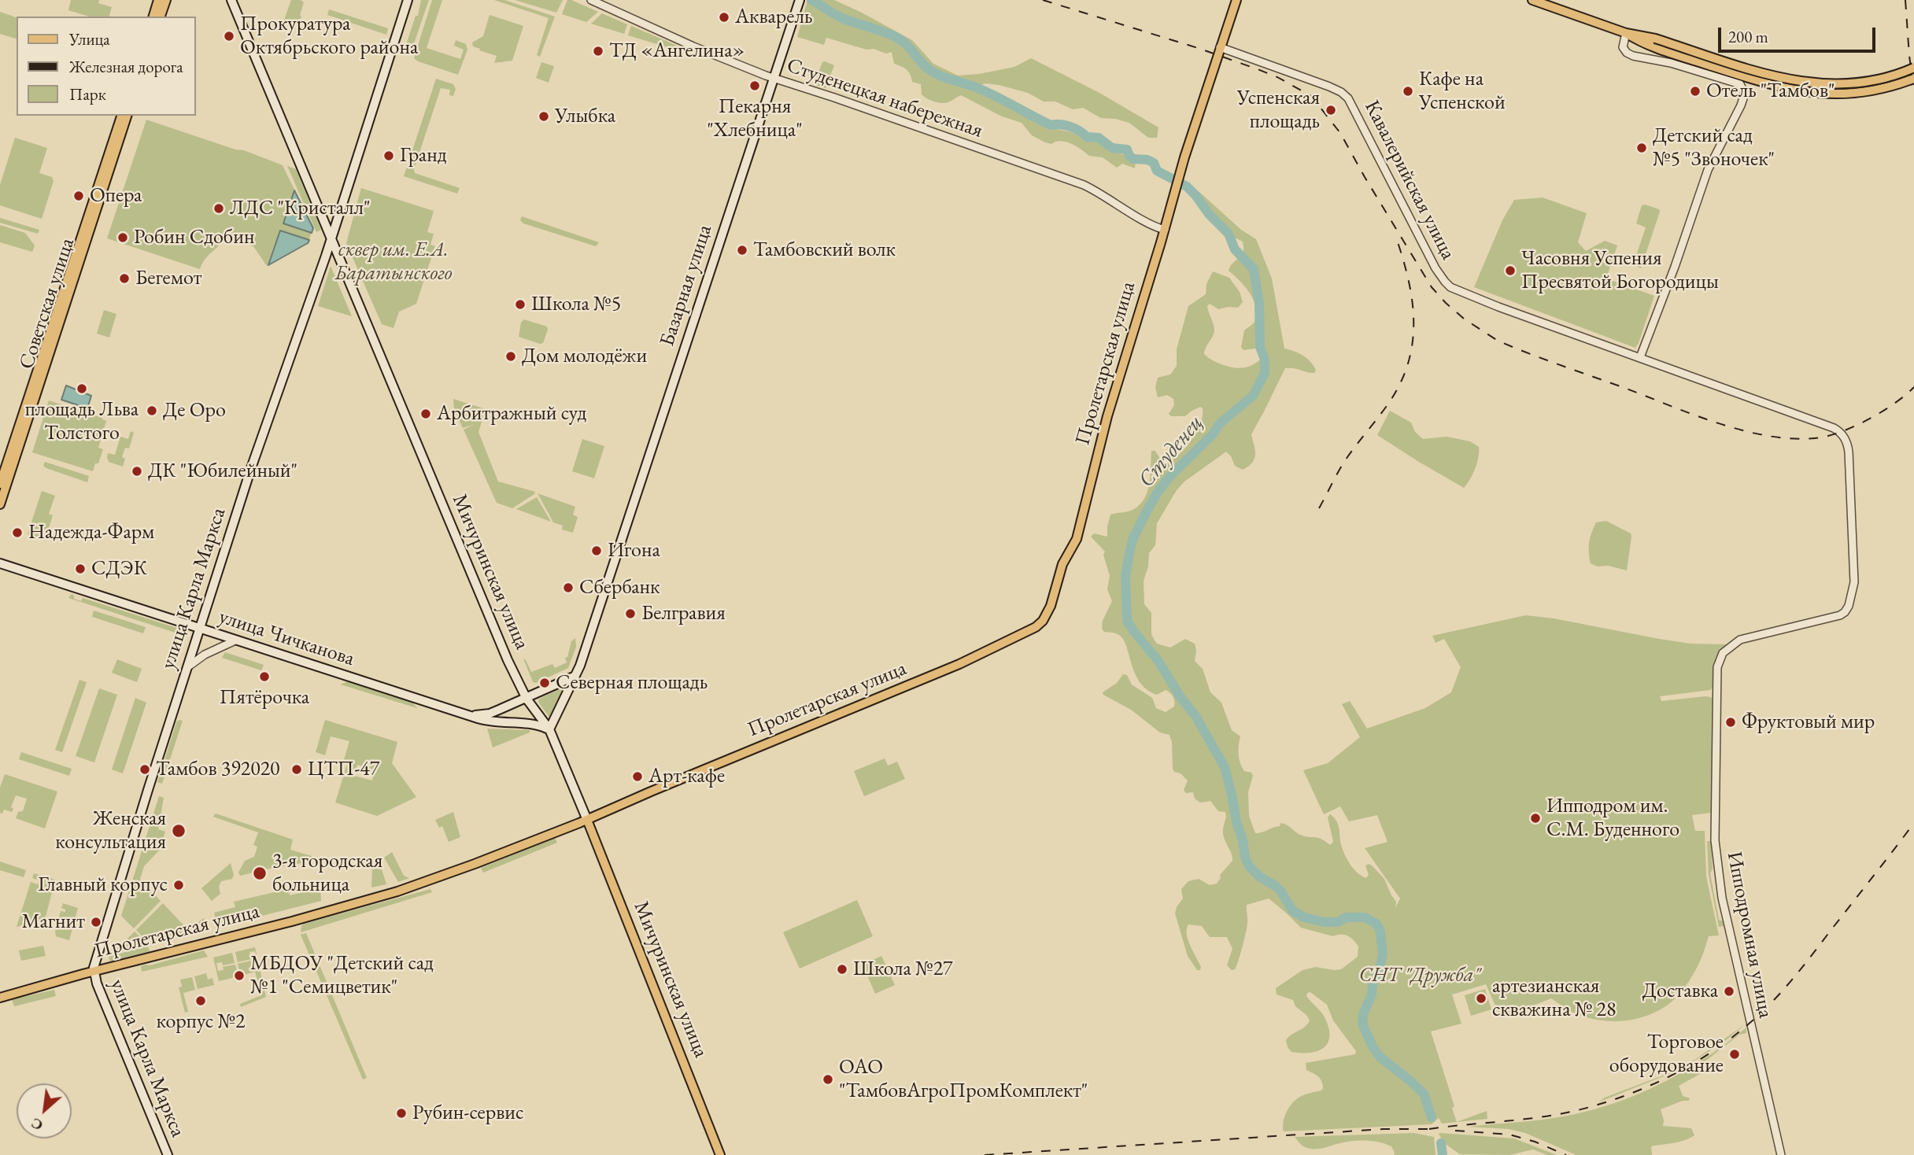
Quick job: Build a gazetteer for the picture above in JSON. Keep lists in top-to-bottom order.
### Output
{
  "streets": {
    "main road": [
      "Базарная улица",
      "Советская улица",
      "Пролетарская улица",
      "Мичуринская улица",
      "улица Карла Маркса",
      "улица Чичканова"
    ],
    "street": ["Студенецкая набережная", "Кавалерийская улица", "Ипподромная улица"]
  },
  "crossings": [
    ["Студенецкая набережная", "Базарная улица"],
    ["Студенецкая набережная", "Пролетарская улица"],
    ["Кавалерийская улица", "Пролетарская улица"],
    ["Кавалерийская улица", "Ипподромная улица"],
    ["Базарная улица", "Мичуринская улица"],
    ["Базарная улица", "улица Чичканова"],
    ["Пролетарская улица", "Мичуринская улица"],
    ["Пролетарская улица", "улица Карла Маркса"],
    ["Мичуринская улица", "улица Карла Маркса"],
    ["Мичуринская улица", "улица Чичканова"],
    ["улица Карла Маркса", "улица Чичканова"]
  ],
  "water": ["Студенец"],
  "parks": ["сквер им. Е.А. Баратынского", "СНТ \"Дружба\""],
  "places": [
    "Акварель",
    "Прокуратура Октябрьского района",
    "ТД «Ангелина»",
    "Пекарня \"Хлебница\"",
    "Кафе на Успенской",
    "Отель \"Тамбов\"",
    "Успенская площадь",
    "Улыбка",
    "Детский сад №5 \"Звоночек\"",
    "Гранд",
    "Опера",
    "ЛДС \"Кристалл\"",
    "Робин Сдобин",
    "Тамбовский волк",
    "Часовня Успения Пресвятой Богородицы",
    "Бегемот",
    "Школа №5",
    "Дом молодёжи",
    "площадь Льва Толстого",
    "Де Оро",
    "Арбитражный суд",
    "ДК \"Юбилейный\"",
    "Надежда-Фарм",
    "Игона",
    "СДЭК",
    "Сбербанк",
    "Белгравия",
    "Пятёрочка",
    "Северная площадь",
    "Фруктовый мир",
    "Тамбов 392020",
    "ЦТП-47",
    "Арт-кафе",
    "Ипподром им. С.М. Буденного",
    "Женская консультация",
    "3-я городская больница",
    "Главный корпус",
    "Магнит",
    "Школа №27",
    "МБДОУ \"Детский сад №1 \"Семицветик\"",
    "Доставка",
    "артезианская скважина № 28",
    "корпус №2",
    "Торговое оборудование",
    "ОАО \"ТамбовАгроПромКомплект\"",
    "Рубин-сервис"
  ],
  "legend": ["Улица", "Железная дорога", "Парк"],
  "scale_bar": "200 m",
  "north": "bottom left"
}
